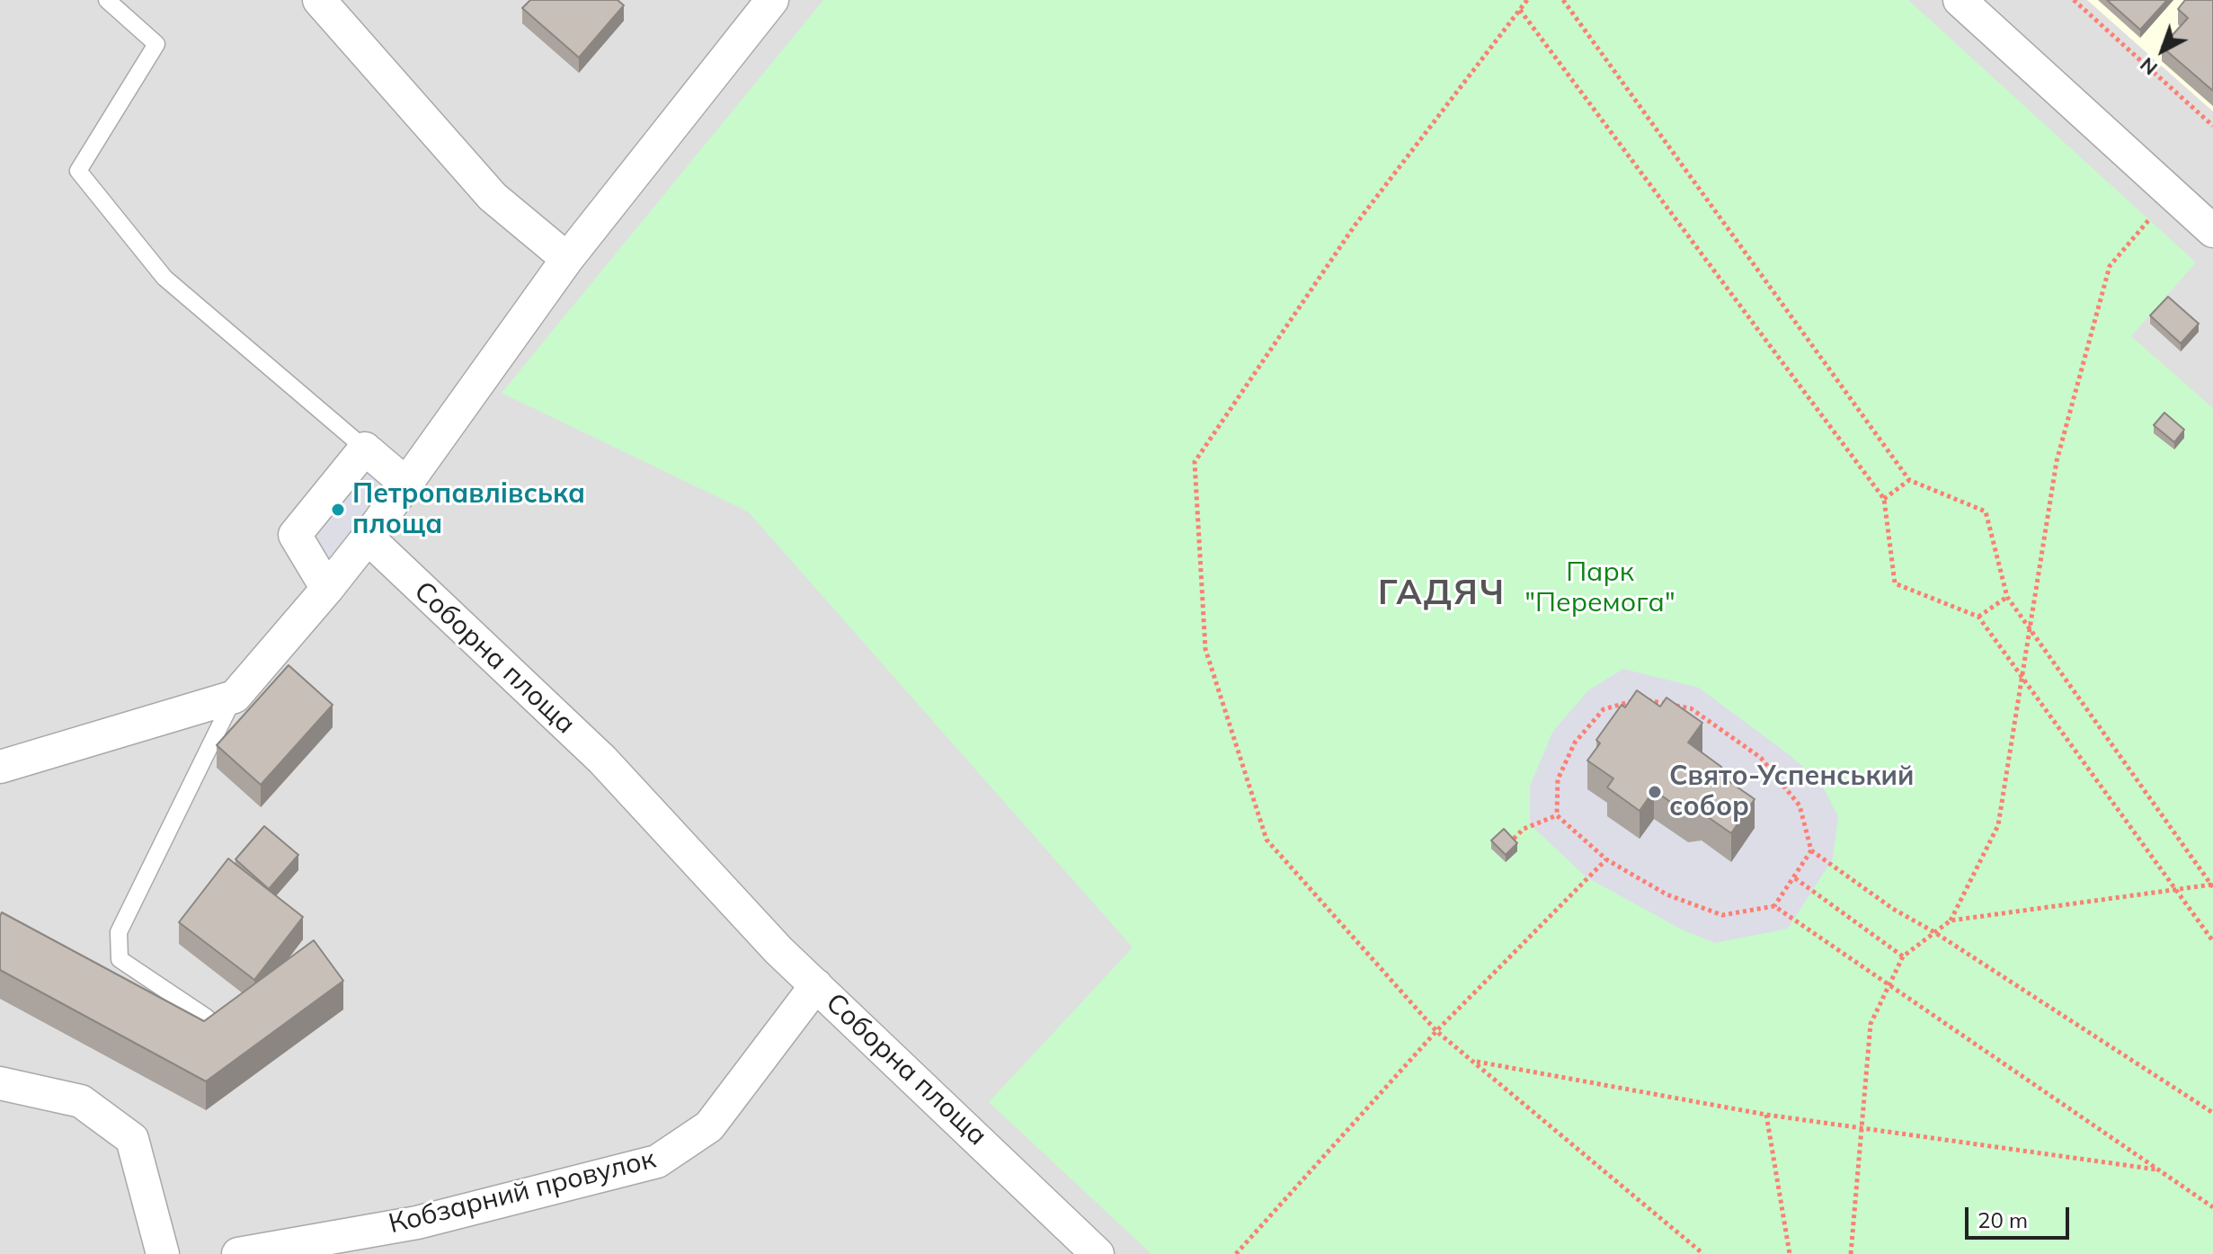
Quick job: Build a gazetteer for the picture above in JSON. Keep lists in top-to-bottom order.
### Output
{
  "streets": {
    "street": ["Соборна площа", "Кобзарний провулок"]
  },
  "crossings": [
    ["Соборна площа", "Кобзарний провулок"]
  ],
  "districts": ["ГАДЯЧ"],
  "parks": ["Парк \"Перемога\""],
  "places": ["Петропавлівська площа", "Свято-Успенський собор"],
  "scale_bar": "20 m",
  "north": "bottom left"
}
